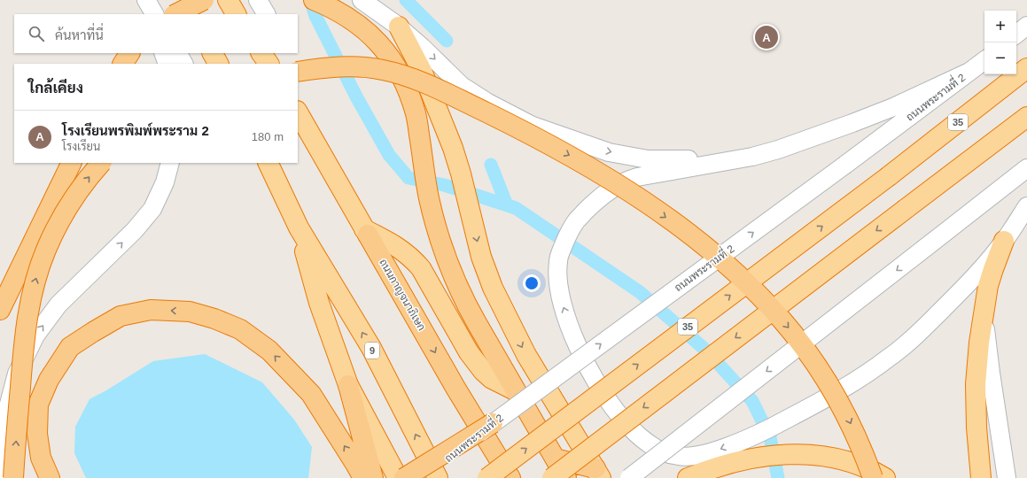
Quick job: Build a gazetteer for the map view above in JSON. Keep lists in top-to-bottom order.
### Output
{
  "streets": {
    "highway": ["35", "ถนนกาญจนาภิเษก", "9"],
    "main road": ["ถนนพระรามที่ 2"]
  },
  "page": {
    "map_buttons": ["+", "−"],
    "search": "ค้นหาที่นี่",
    "pins": "A",
    "heading": "ใกล้เคียง",
    "list": [
      {
        "mark": "A",
        "name": "โรงเรียนพรพิมพ์พระราม 2",
        "note": "โรงเรียน",
        "value": "180 m"
      }
    ]
  }
}
